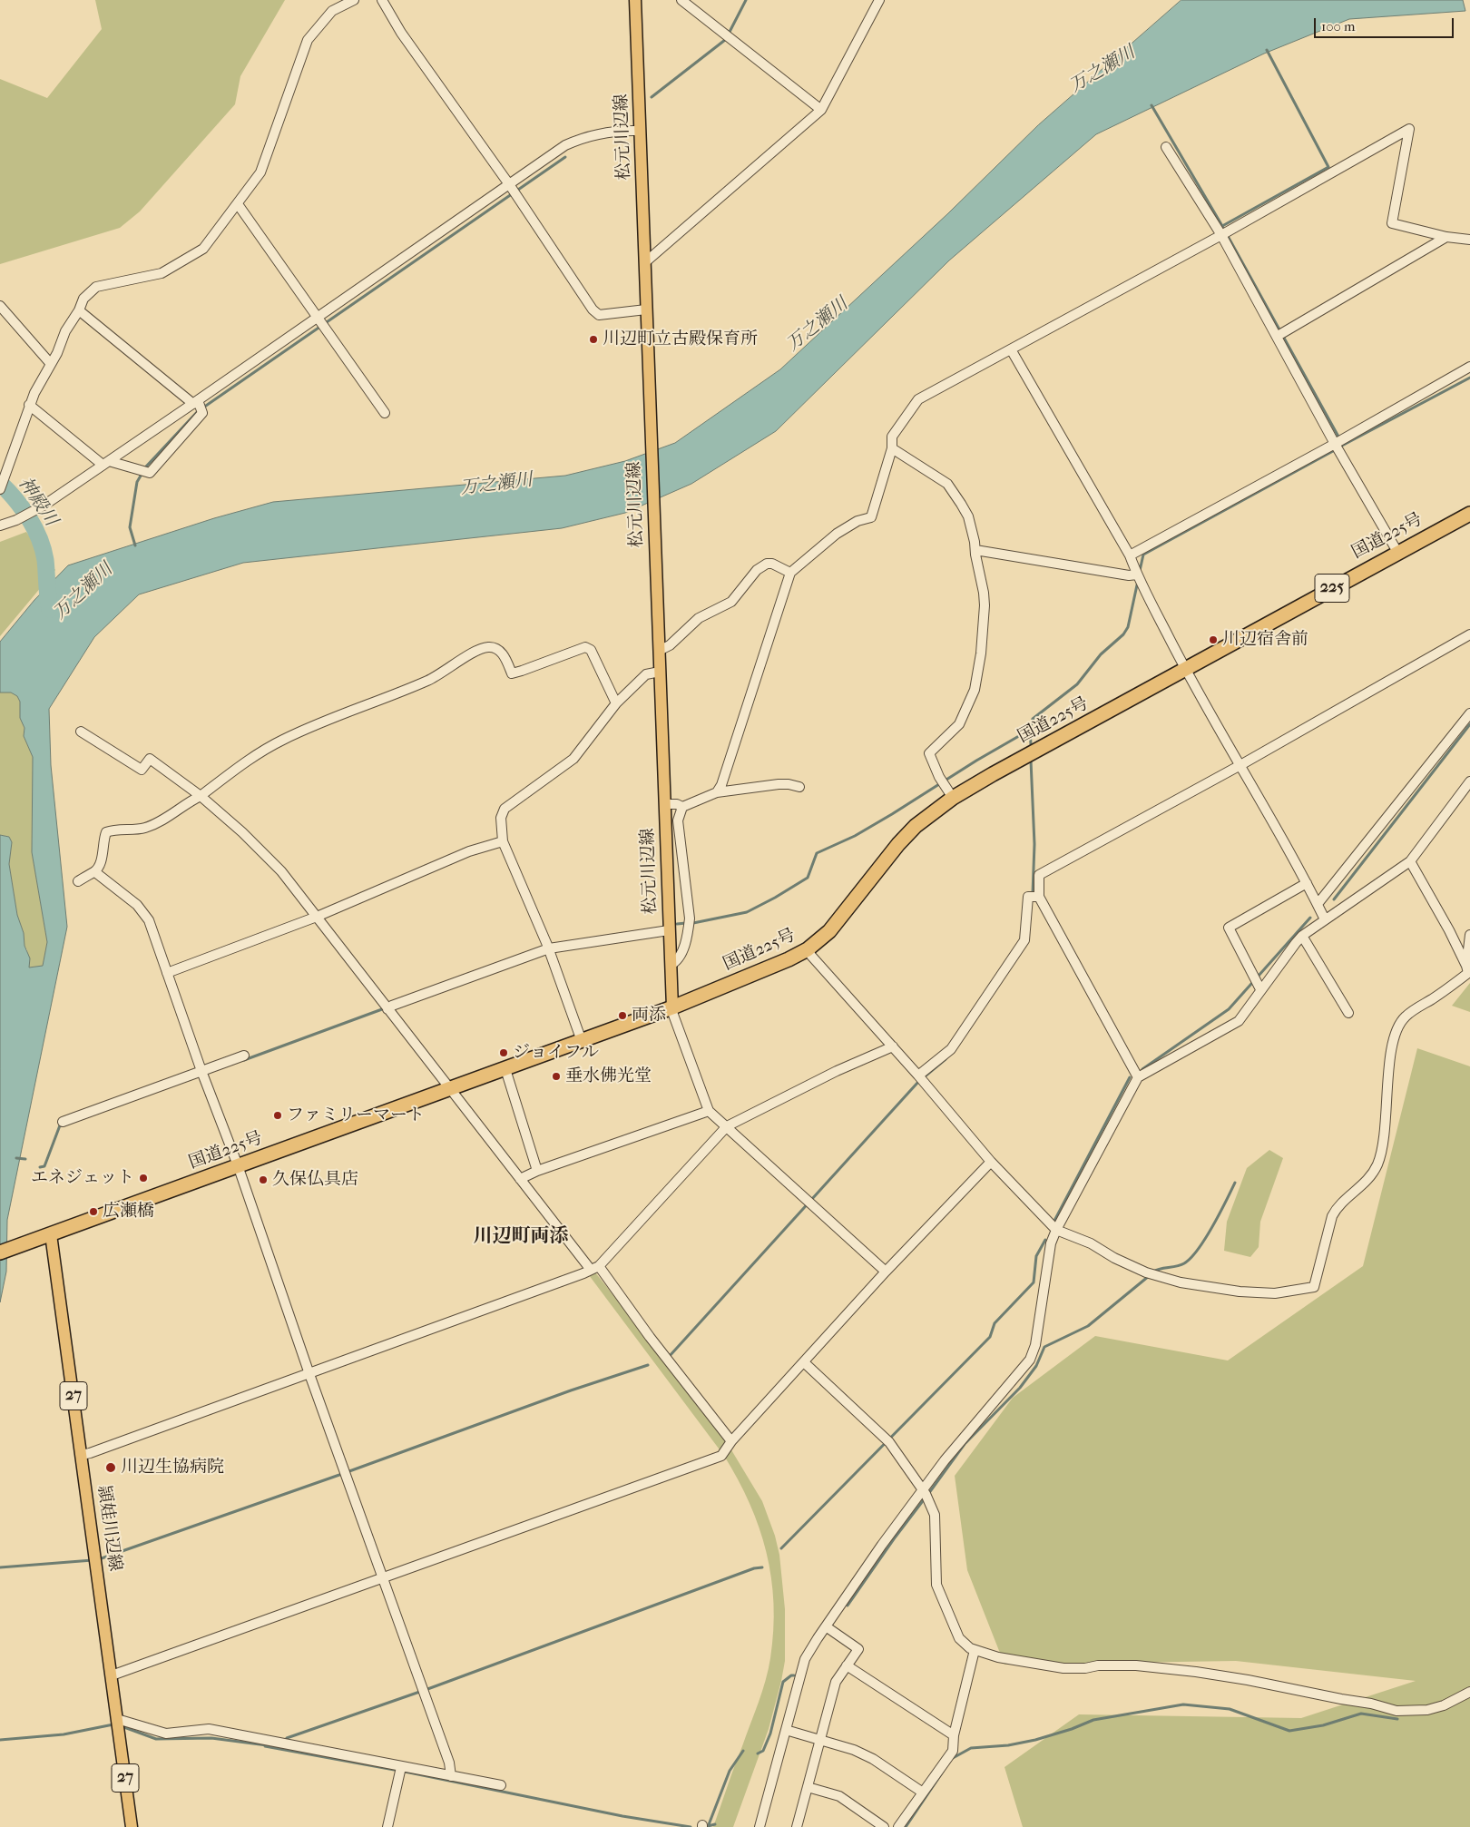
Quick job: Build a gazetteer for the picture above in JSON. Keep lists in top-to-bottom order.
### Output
{
  "streets": {
    "highway": ["国道225号", "225"],
    "main road": ["松元川辺線", "27", "頴娃川辺線"]
  },
  "crossings": [
    ["松元川辺線", "国道225号"],
    ["国道225号", "頴娃川辺線"]
  ],
  "districts": ["川辺町両添"],
  "water": ["万之瀬川", "神殿川"],
  "places": [
    "川辺町立古殿保育所",
    "川辺宿舎前",
    "両添",
    "ジョイフル",
    "垂水佛光堂",
    "ファミリーマート",
    "エネジェット",
    "久保仏具店",
    "広瀬橋",
    "川辺生協病院"
  ],
  "scale_bar": "100 m"
}
